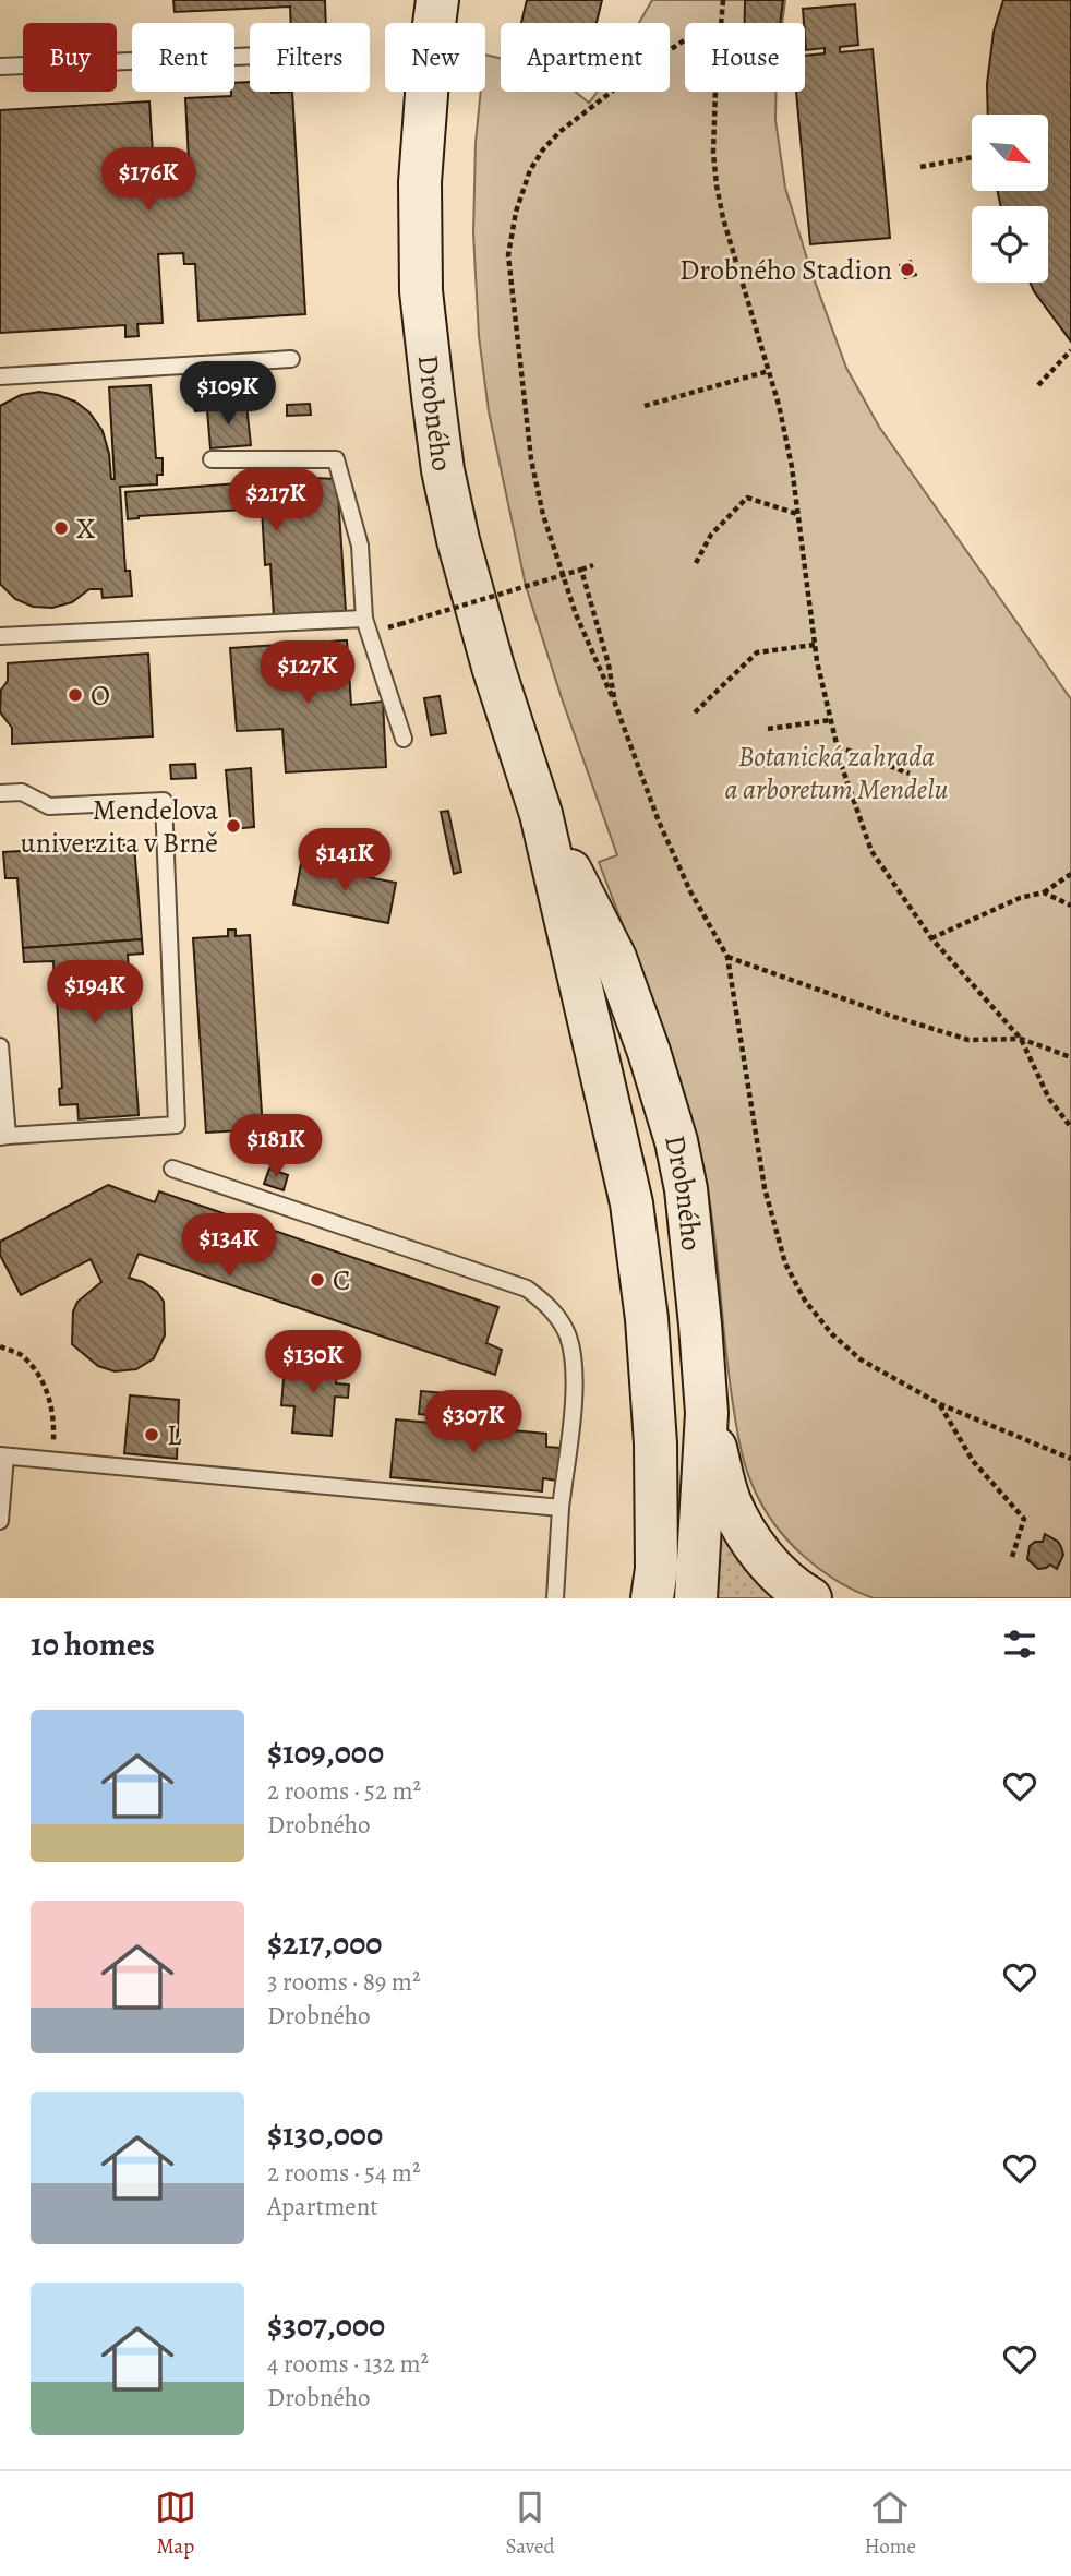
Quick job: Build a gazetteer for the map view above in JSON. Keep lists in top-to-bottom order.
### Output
{
  "streets": {
    "main road": ["Drobného"]
  },
  "parks": ["Botanická zahrada a arboretum Mendelu"],
  "places": [
    "Drobného Stadion",
    "X",
    "O",
    "Mendelova univerzita v Brně",
    "C",
    "L"
  ],
  "north": "bottom right",
  "page": {
    "chip": [
      "Buy",
      "Rent",
      "Filters",
      "New",
      "Apartment",
      "House"
    ],
    "price": [
      "$176K",
      "$109K",
      "$217K",
      "$127K",
      "$141K",
      "$194K",
      "$181K",
      "$134K",
      "$130K",
      "$307K"
    ],
    "heading": "10 homes",
    "list": [
      {
        "name": "$109,000",
        "note": "2 rooms · 52 m² · Drobného"
      },
      {
        "name": "$217,000",
        "note": "3 rooms · 89 m² · Drobného"
      },
      {
        "name": "$130,000",
        "note": "2 rooms · 54 m² · Apartment"
      },
      {
        "name": "$307,000",
        "note": "4 rooms · 132 m² · Drobného"
      }
    ],
    "tabs": ["Map", "Saved", "Home"]
  }
}
